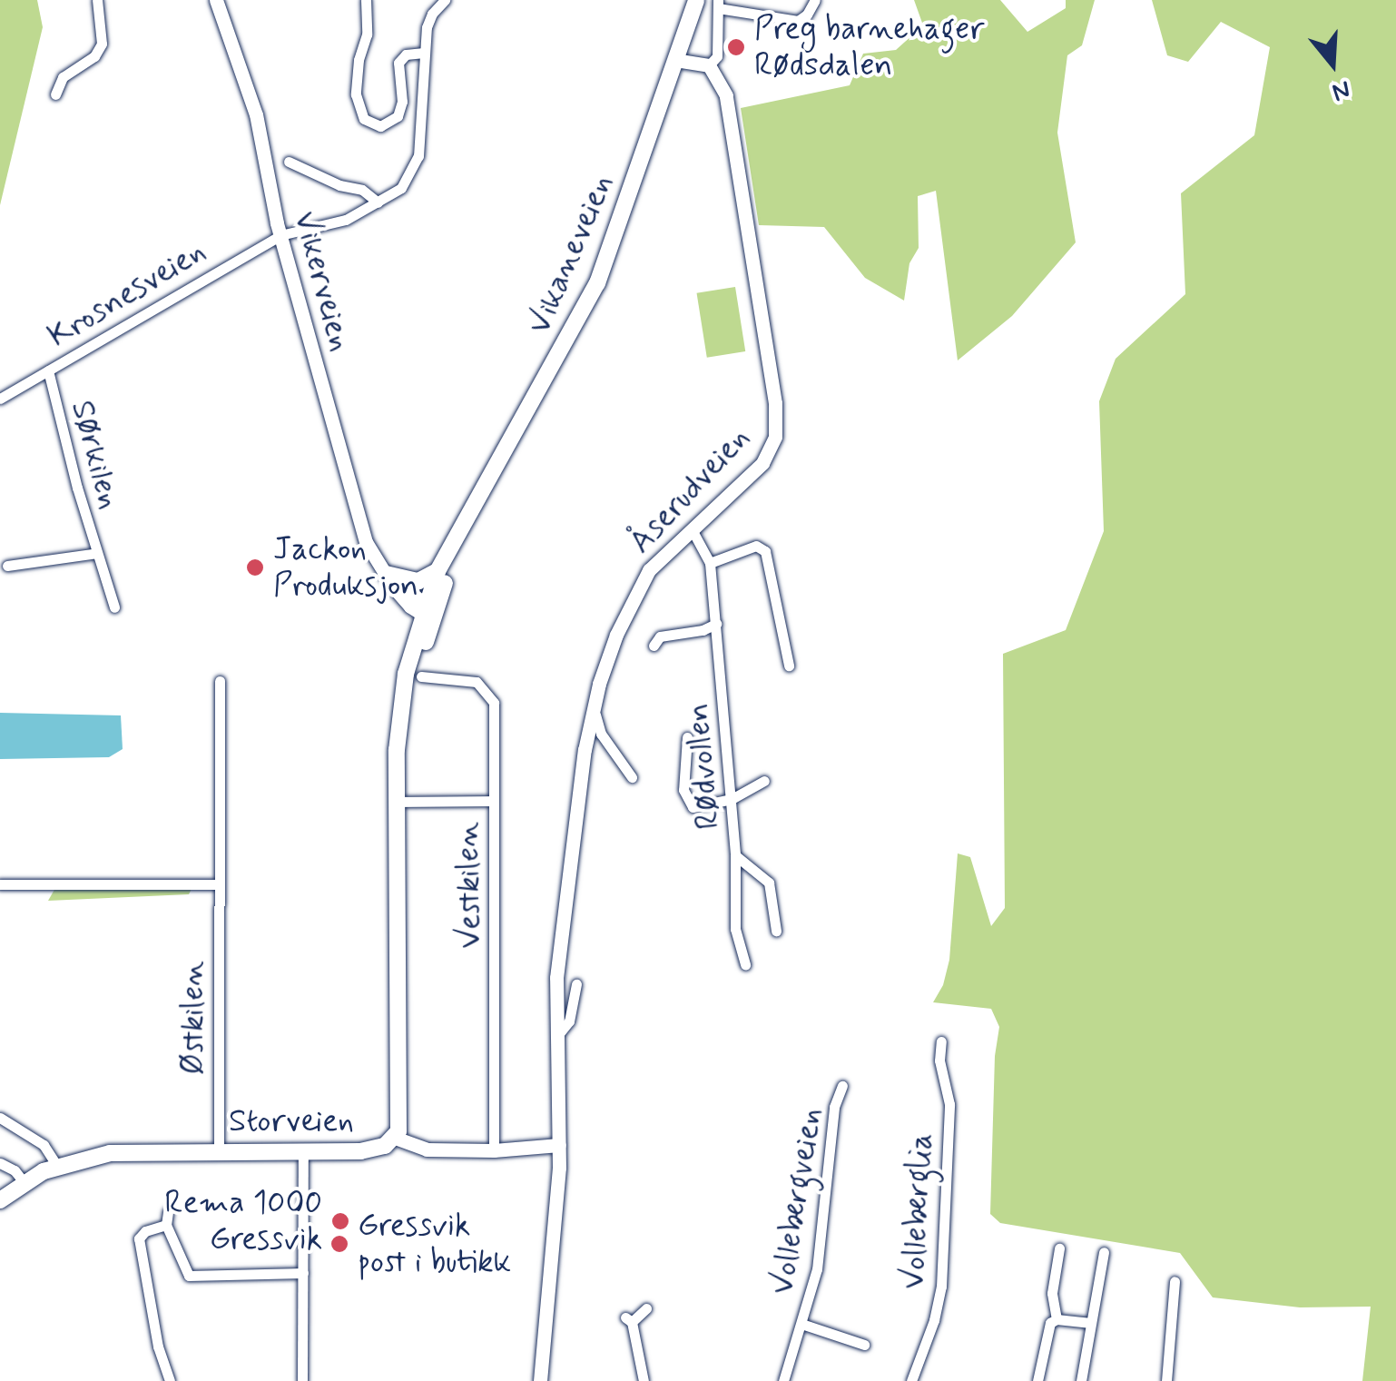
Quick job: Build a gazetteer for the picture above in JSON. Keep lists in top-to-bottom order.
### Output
{
  "streets": {
    "main road": ["Vikaneveien", "Storveien"],
    "street": [
      "Vikerveien",
      "Krosnesveien",
      "Sørkilen",
      "Åserudveien",
      "Rødvollen",
      "Vestkilen",
      "Østkilen",
      "Vollebergveien",
      "Volleberglia"
    ]
  },
  "crossings": [
    ["Vikaneveien", "Vikerveien"],
    ["Vikaneveien", "Storveien"],
    ["Vikerveien", "Krosnesveien"],
    ["Vikerveien", "Storveien"],
    ["Krosnesveien", "Sørkilen"],
    ["Åserudveien", "Rødvollen"],
    ["Østkilen", "Storveien"]
  ],
  "places": [
    "Preg barnehager Rødsdalen",
    "Jackon Produksjon",
    "Rema 1000 Gressvik",
    "Gressvik post i butikk"
  ],
  "north": "bottom"
}
